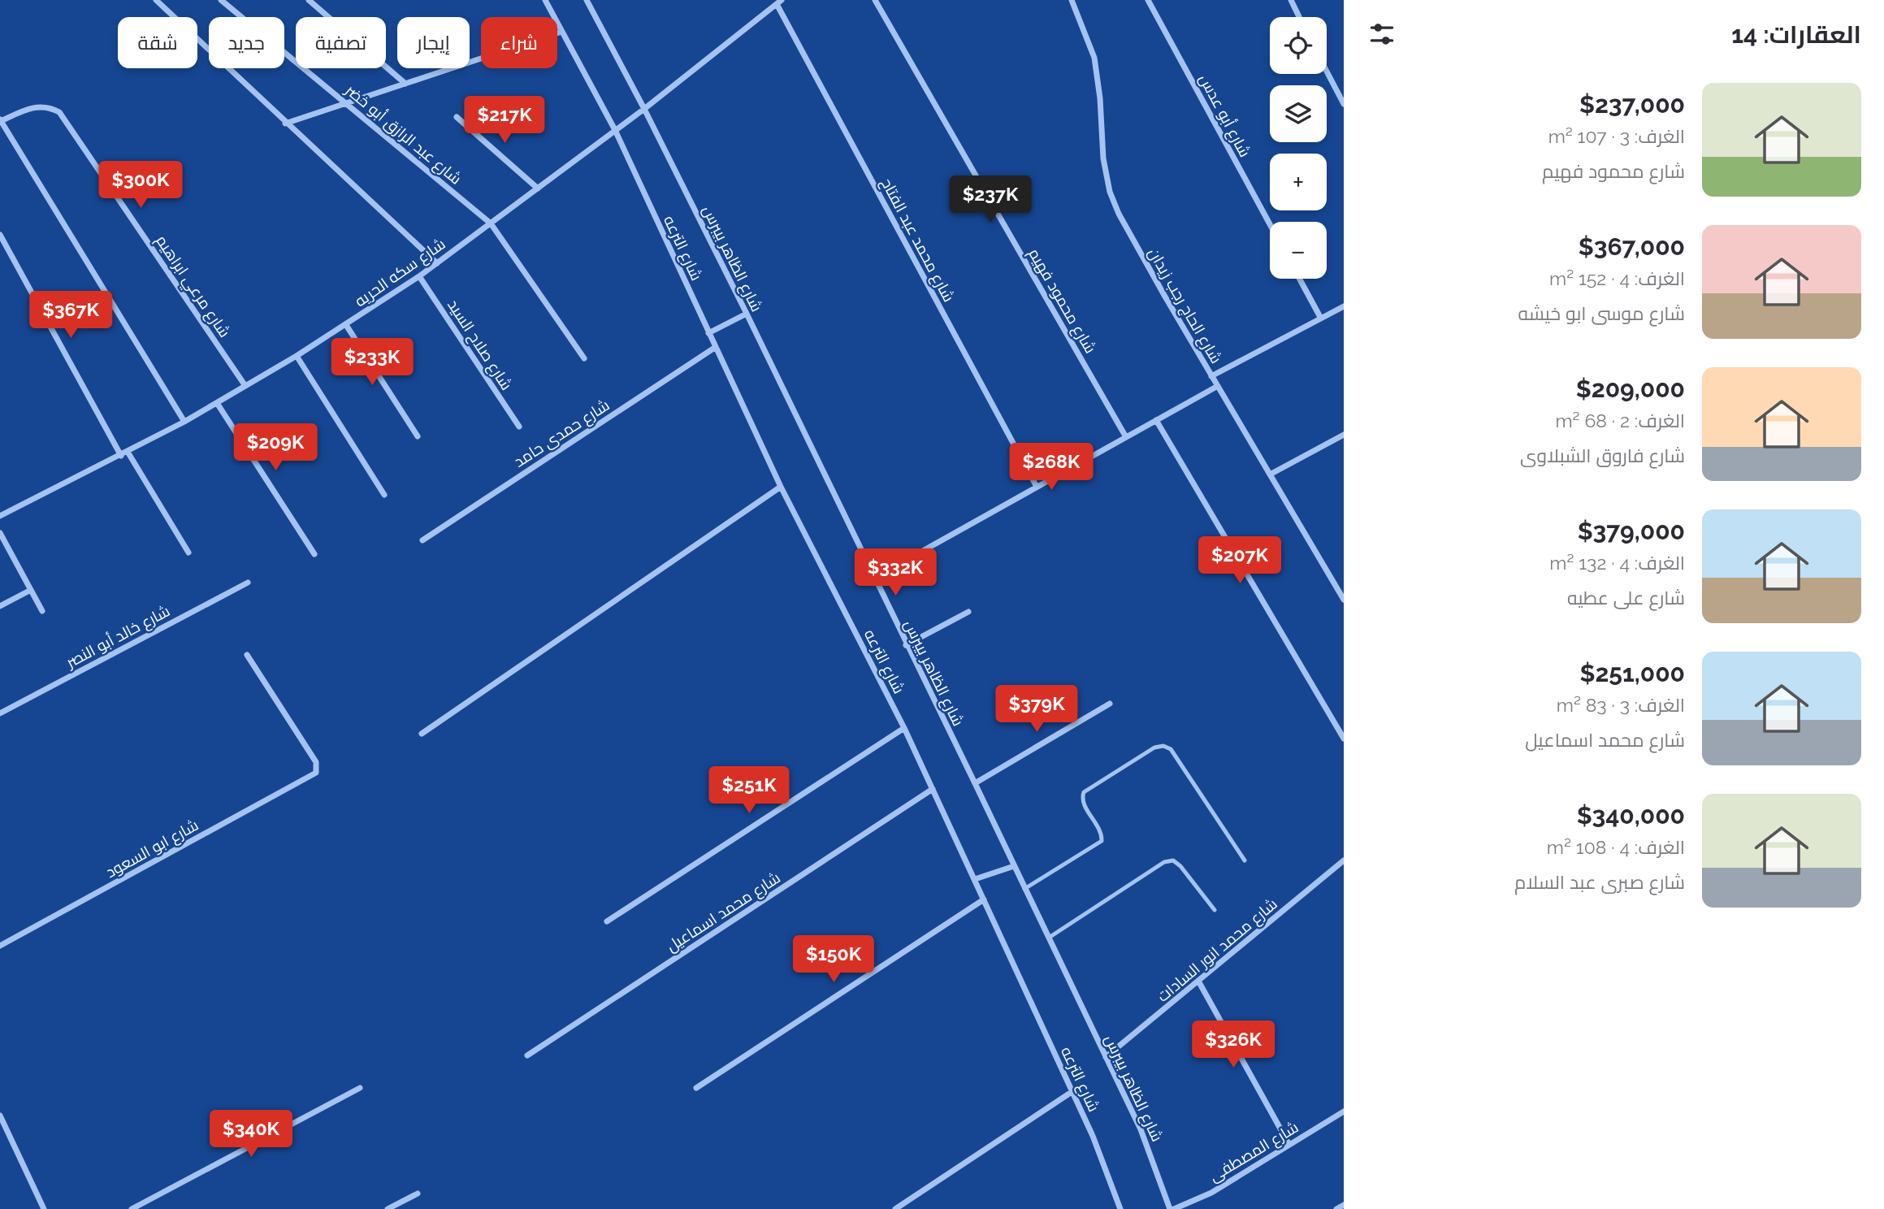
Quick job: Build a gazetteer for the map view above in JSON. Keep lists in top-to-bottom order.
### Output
{
  "streets": {
    "street": [
      "شارع أبو عدس",
      "شارع عبد الرازق أبو خضر",
      "شارع محمد عبد الفتاح",
      "شارع الترعه",
      "شارع الظاهر بيبرس",
      "شارع سكه الحريه",
      "شارع مرعي ابراهيم",
      "شارع محمود فهيم",
      "شارع الحاج رجب زيدان",
      "شارع صلاح السيد",
      "شارع حمدى حامد",
      "شارع خالد أبو النصر",
      "شارع ابو السعود",
      "شارع محمد اسماعيل",
      "شارع محمد انور السادات",
      "شارع المصطفى"
    ]
  },
  "crossings": [
    ["شارع عبد الرازق أبو خضر", "شارع سكه الحريه"],
    ["شارع محمد عبد الفتاح", "شارع سكه الحريه"],
    ["شارع الترعه", "شارع سكه الحريه"],
    ["شارع الترعه", "شارع حمدى حامد"],
    ["شارع الترعه", "شارع محمد اسماعيل"],
    ["شارع الظاهر بيبرس", "شارع سكه الحريه"],
    ["شارع الظاهر بيبرس", "شارع محمد انور السادات"],
    ["شارع الظاهر بيبرس", "شارع المصطفى"],
    ["شارع سكه الحريه", "شارع مرعي ابراهيم"],
    ["شارع سكه الحريه", "شارع صلاح السيد"]
  ],
  "page": {
    "heading": "العقارات: 14",
    "map_buttons": ["+", "−"],
    "chip": [
      "شراء",
      "إيجار",
      "تصفية",
      "جديد",
      "شقة"
    ],
    "list": [
      {
        "name": "$237,000",
        "note": "الغرف: 3 · 107 m² · شارع محمود فهيم"
      },
      {
        "name": "$367,000",
        "note": "الغرف: 4 · 152 m² · شارع موسى ابو خيشه"
      },
      {
        "name": "$209,000",
        "note": "الغرف: 2 · 68 m² · شارع فاروق الشبلاوى"
      },
      {
        "name": "$379,000",
        "note": "الغرف: 4 · 132 m² · شارع على عطيه"
      },
      {
        "name": "$251,000",
        "note": "الغرف: 3 · 83 m² · شارع محمد اسماعيل"
      },
      {
        "name": "$340,000",
        "note": "الغرف: 4 · 108 m² · شارع صبرى عبد السلام"
      }
    ],
    "price": [
      "$217K",
      "$300K",
      "$237K",
      "$367K",
      "$233K",
      "$209K",
      "$268K",
      "$207K",
      "$332K",
      "$379K",
      "$251K",
      "$150K",
      "$326K",
      "$340K"
    ]
  }
}
